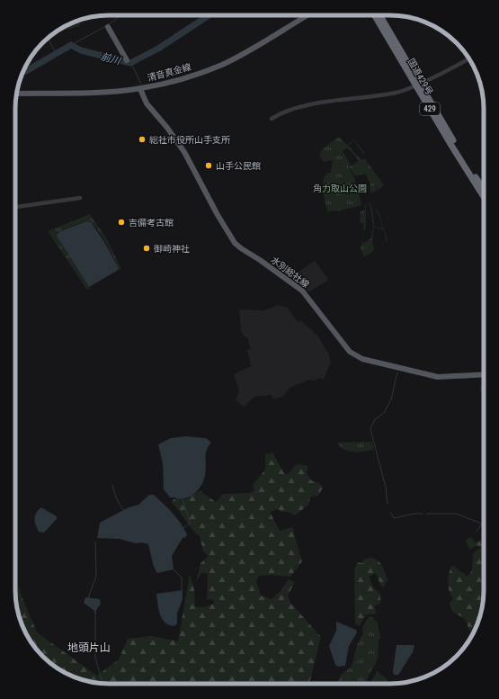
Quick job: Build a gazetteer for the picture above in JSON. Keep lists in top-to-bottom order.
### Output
{
  "streets": {
    "highway": ["国道429号", "429"],
    "main road": ["清音真金線", "水別総社線"]
  },
  "crossings": [
    ["清音真金線", "水別総社線"]
  ],
  "districts": ["地頭片山"],
  "water": ["前川"],
  "parks": ["角力取山公園"],
  "places": [
    "総社市役所山手支所",
    "山手公民館",
    "吉備考古館",
    "御崎神社"
  ]
}
